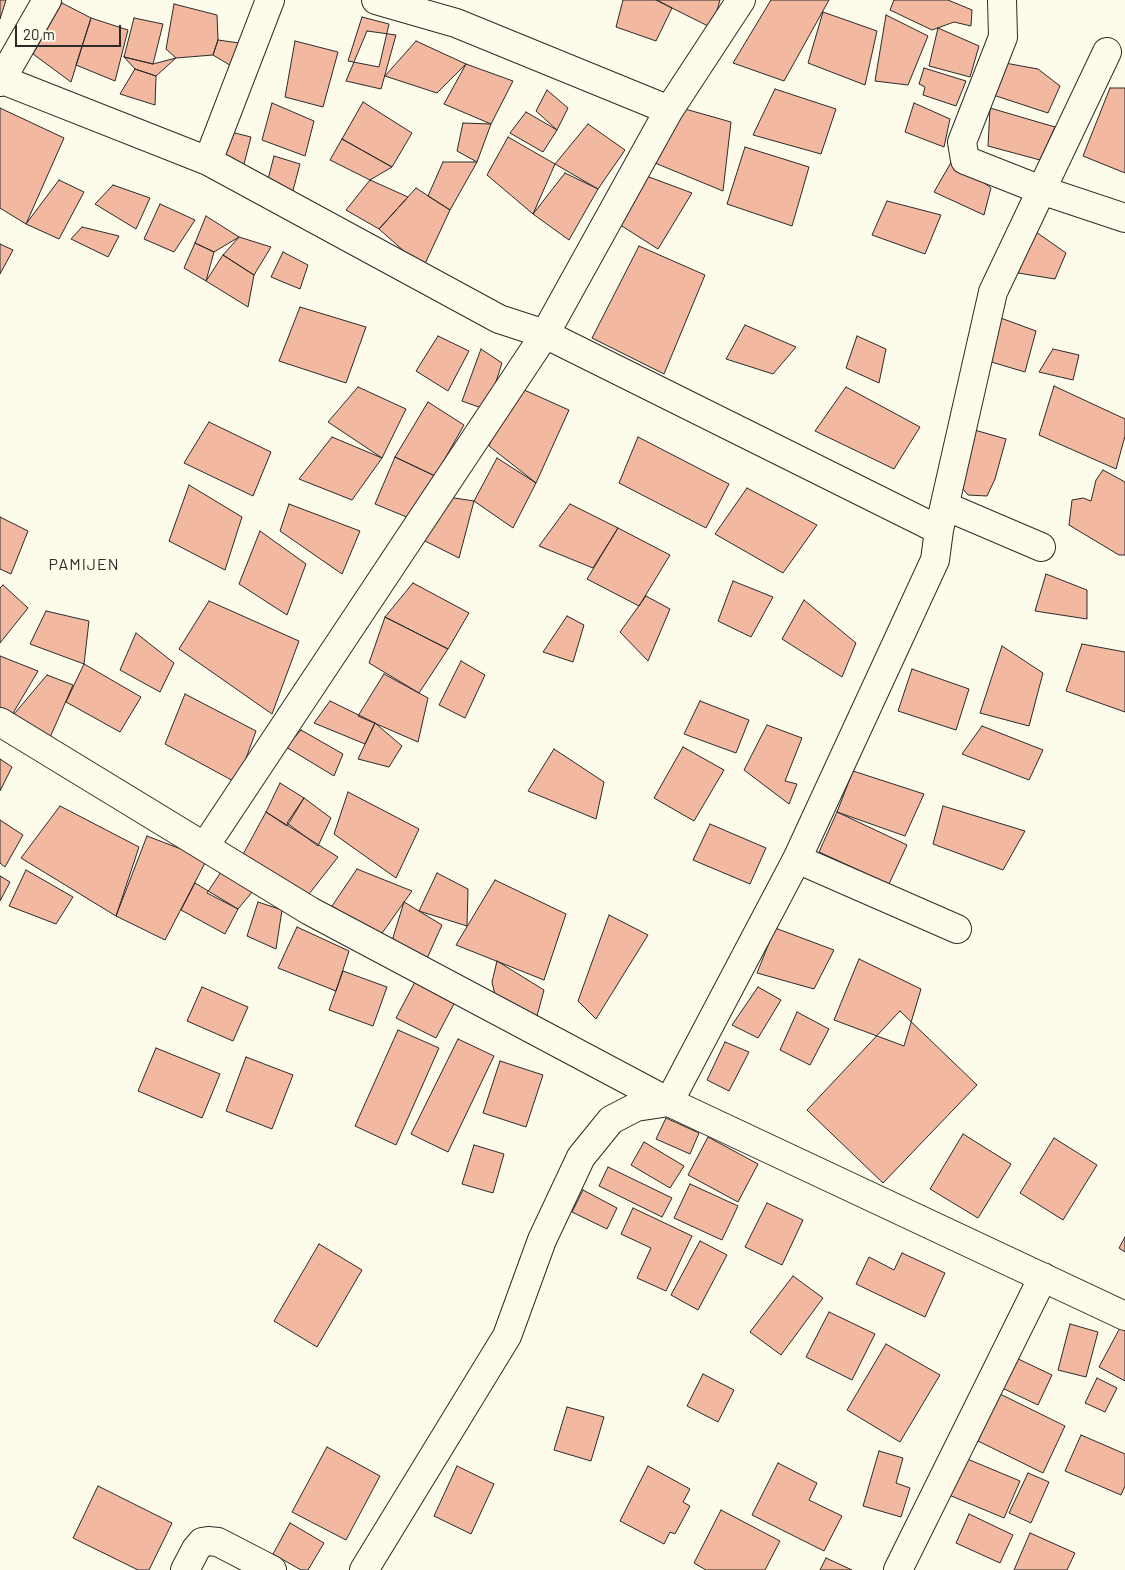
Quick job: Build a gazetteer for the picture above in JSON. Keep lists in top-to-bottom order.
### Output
{
  "districts": ["PAMIJEN"],
  "scale_bar": "20 m"
}
